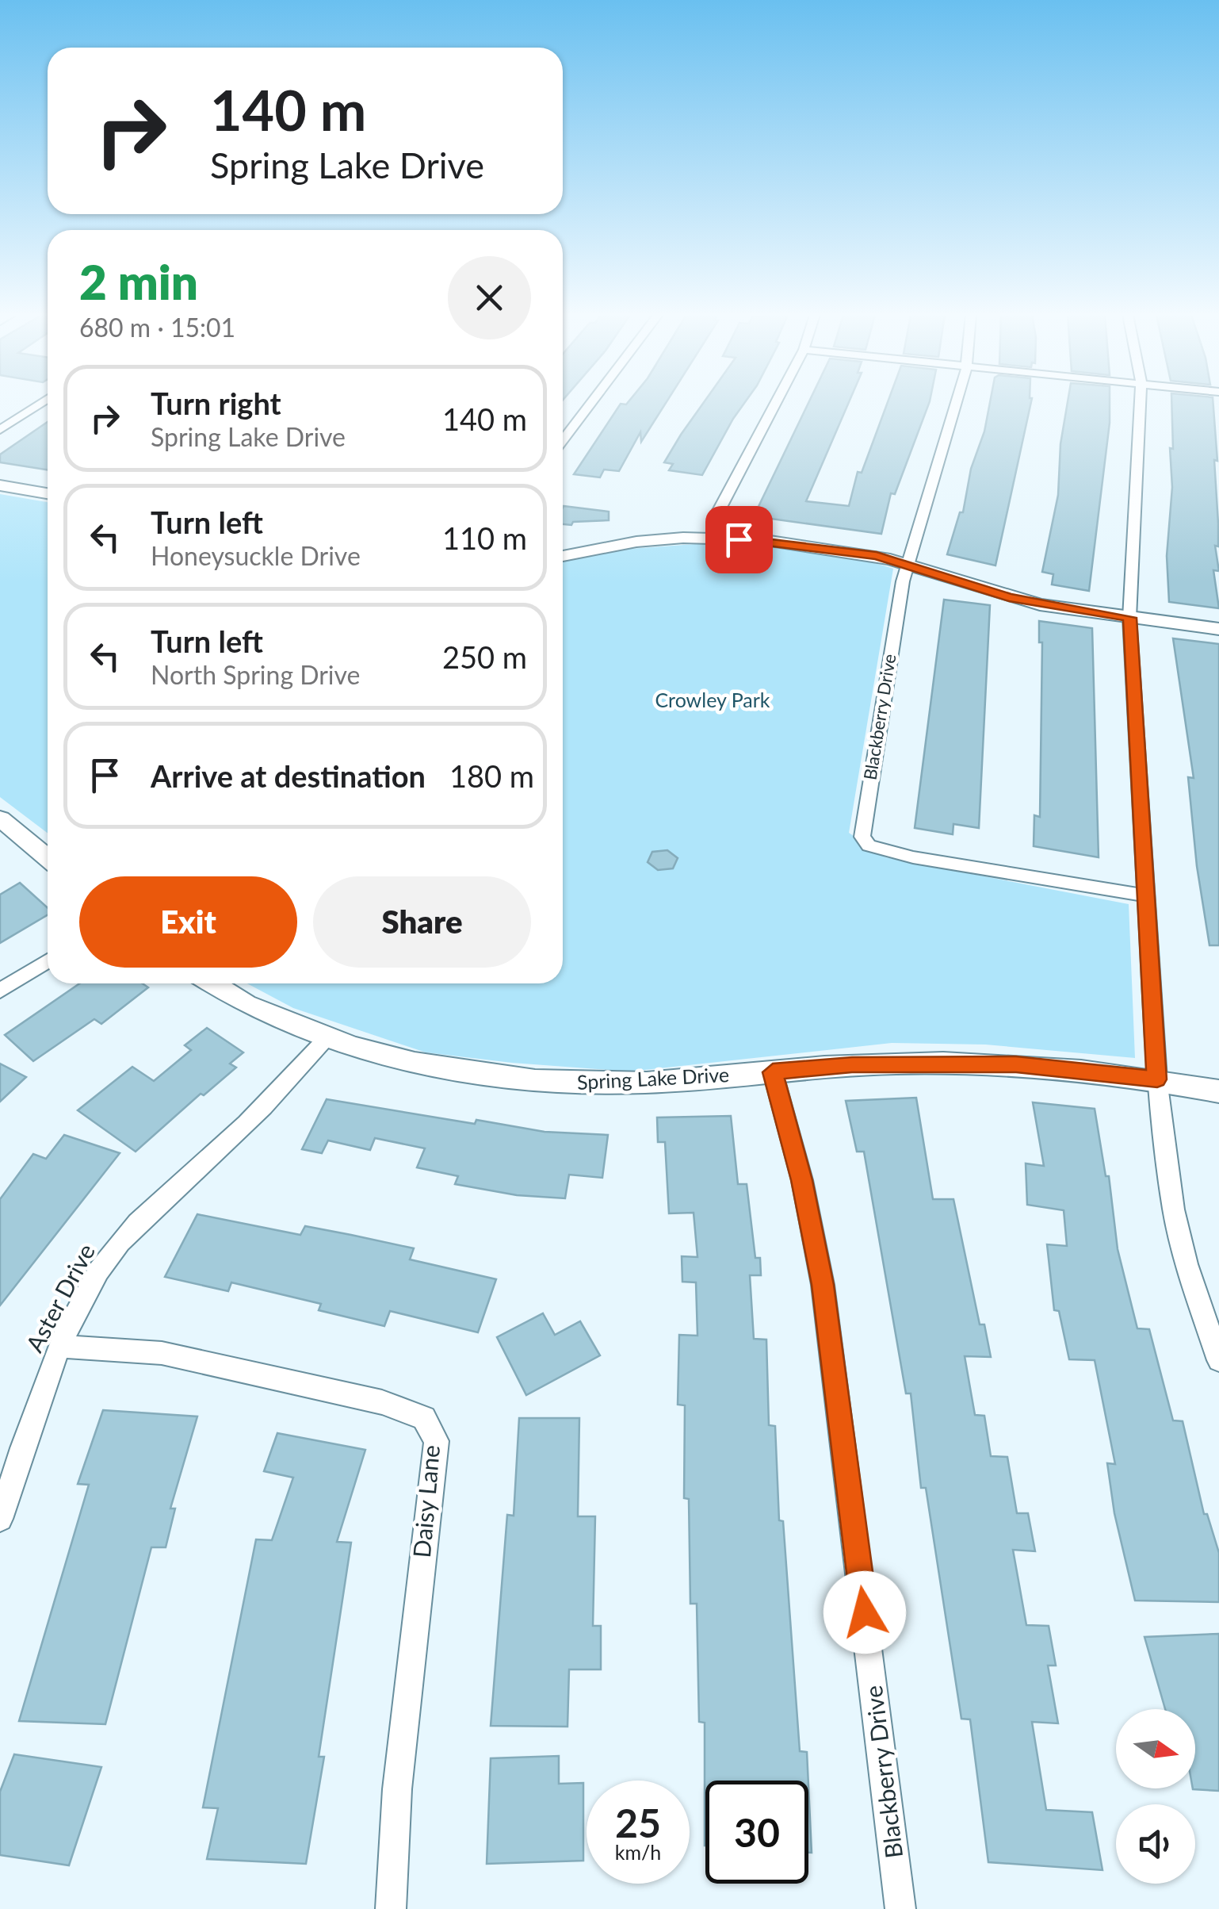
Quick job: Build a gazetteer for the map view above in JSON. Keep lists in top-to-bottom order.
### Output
{
  "streets": {
    "street": [
      "Blackberry Drive",
      "Spring Lake Drive",
      "Aster Drive",
      "Daisy Lane"
    ]
  },
  "crossings": [
    ["Blackberry Drive", "Spring Lake Drive"],
    ["Spring Lake Drive", "Aster Drive"],
    ["Aster Drive", "Daisy Lane"]
  ],
  "parks": ["Crowley Park"],
  "north": "right",
  "page": {
    "turn": ["140 m", "Spring Lake Drive"],
    "heading": ["2 min", "680 m · 15:01"],
    "list": [
      {
        "name": "Turn right",
        "note": "Spring Lake Drive",
        "value": "140 m"
      },
      {
        "name": "Turn left",
        "note": "Honeysuckle Drive",
        "value": "110 m"
      },
      {
        "name": "Turn left",
        "note": "North Spring Drive",
        "value": "250 m"
      },
      {
        "name": "Arrive at destination",
        "value": "180 m"
      }
    ],
    "buttons": ["Exit", "Share"],
    "speed": "25 km/h",
    "limit": "30"
  }
}
